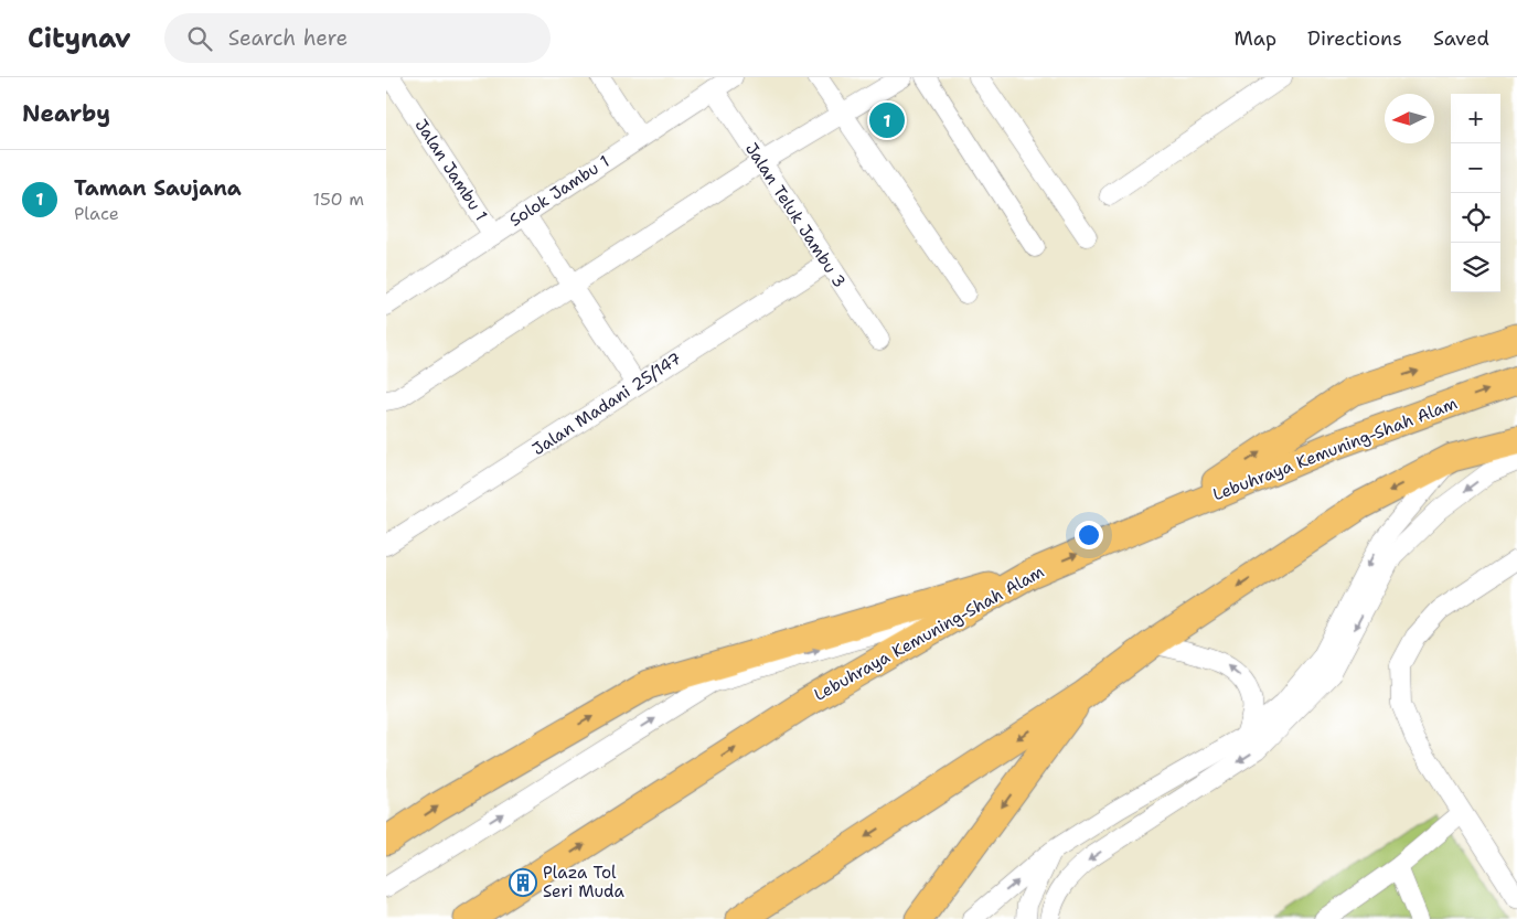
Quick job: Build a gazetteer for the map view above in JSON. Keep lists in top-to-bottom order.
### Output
{
  "streets": {
    "highway": ["Lebuhraya Kemuning-Shah Alam"],
    "street": [
      "Jalan Jambu 1",
      "Solok Jambu 1",
      "Jalan Teluk Jambu 3",
      "Jalan Madani 25/147"
    ]
  },
  "crossings": [
    ["Jalan Jambu 1", "Solok Jambu 1"],
    ["Solok Jambu 1", "Jalan Teluk Jambu 3"],
    ["Jalan Teluk Jambu 3", "Jalan Madani 25/147"]
  ],
  "places": {
    "building": ["Plaza Tol Seri Muda"]
  },
  "north": "left",
  "page": {
    "header": "Citynav",
    "search": "Search here",
    "nav": ["Map", "Directions", "Saved"],
    "heading": "Nearby",
    "map_buttons": ["+", "−"],
    "pins": "1",
    "list": [
      {
        "mark": "1",
        "name": "Taman Saujana",
        "note": "Place",
        "value": "150 m"
      }
    ]
  }
}
